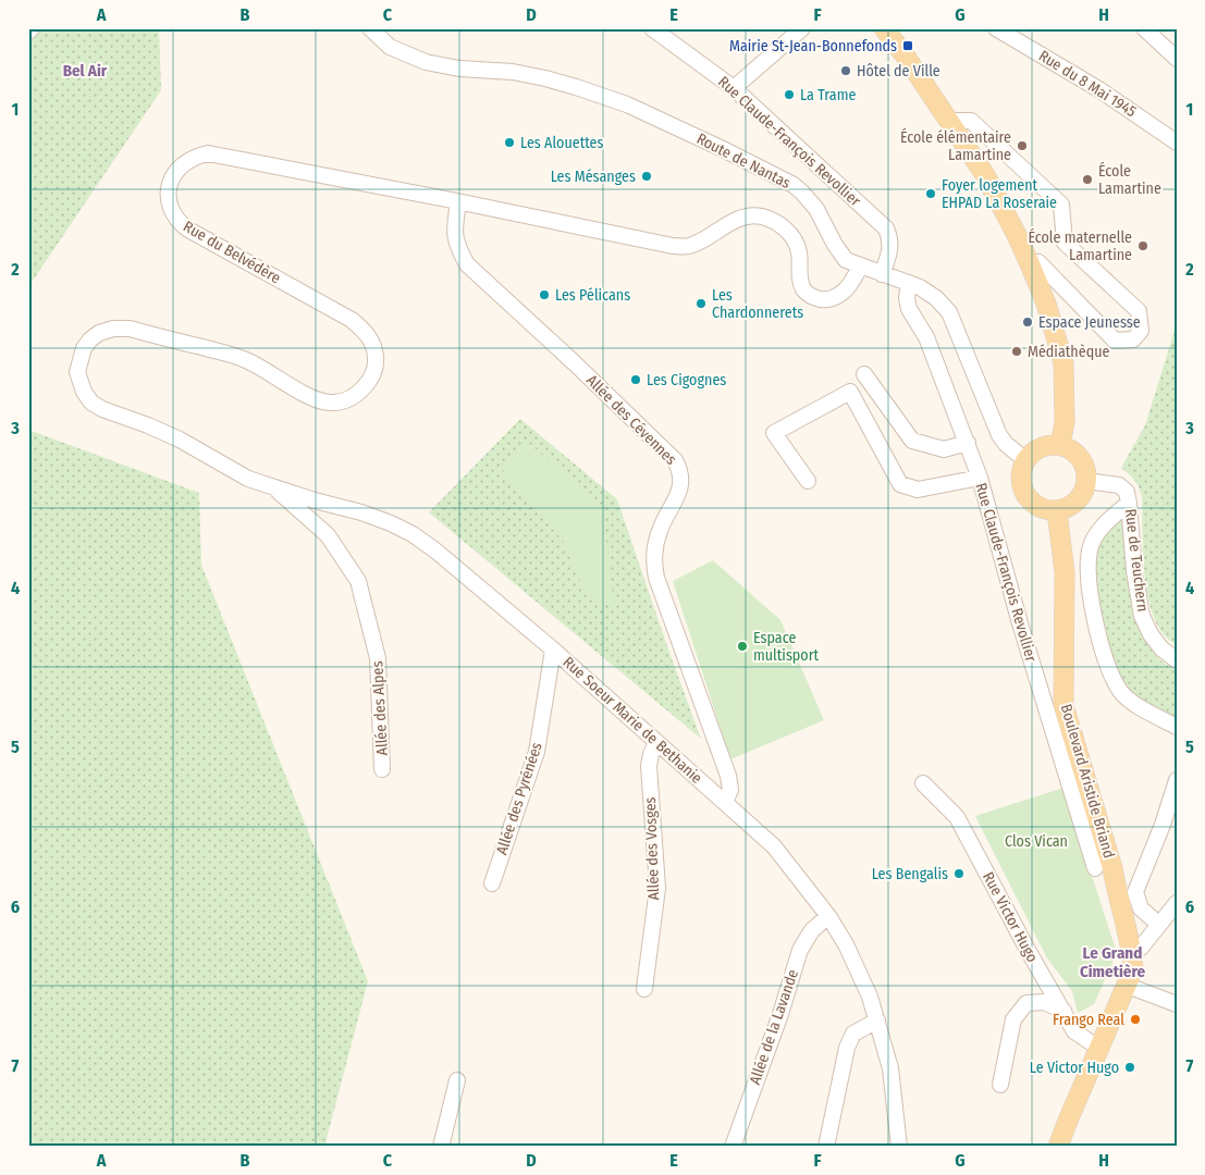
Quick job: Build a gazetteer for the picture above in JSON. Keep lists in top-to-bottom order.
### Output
{
  "streets": {
    "main road": ["Boulevard Aristide Briand"],
    "street": [
      "Rue du 8 Mai 1945",
      "Rue Claude-François Revollier",
      "Route de Nantas",
      "Rue du Belvédère",
      "Allée des Cévennes",
      "Rue de Teuchern",
      "Allée des Alpes",
      "Rue Soeur Marie de Bethanie",
      "Allée des Pyrénées",
      "Allée des Vosges",
      "Rue Victor Hugo",
      "Allée de la Lavande"
    ]
  },
  "crossings": [
    ["Rue Claude-François Revollier", "Route de Nantas"],
    ["Route de Nantas", "Rue du Belvédère"],
    ["Route de Nantas", "Rue de Teuchern"],
    ["Route de Nantas", "Boulevard Aristide Briand"],
    ["Rue du Belvédère", "Allée des Cévennes"],
    ["Rue du Belvédère", "Rue Soeur Marie de Bethanie"],
    ["Allée des Cévennes", "Rue Soeur Marie de Bethanie"],
    ["Rue de Teuchern", "Boulevard Aristide Briand"],
    ["Allée des Alpes", "Rue Soeur Marie de Bethanie"],
    ["Rue Soeur Marie de Bethanie", "Allée des Pyrénées"],
    ["Rue Soeur Marie de Bethanie", "Allée des Vosges"],
    ["Rue Soeur Marie de Bethanie", "Allée de la Lavande"]
  ],
  "districts": ["Bel Air", "Le Grand Cimetière"],
  "parks": ["Clos Vican"],
  "places": {
    "transit": ["Mairie St-Jean-Bonnefonds"],
    "other": [
      "Hôtel de Ville",
      "La Trame",
      "Les Alouettes",
      "École élémentaire Lamartine",
      "Les Mésanges",
      "École Lamartine",
      "Foyer logement EHPAD La Roseraie",
      "École maternelle Lamartine",
      "Les Pélicans",
      "Les Chardonnerets",
      "Espace Jeunesse",
      "Médiathèque",
      "Les Cigognes",
      "Espace multisport",
      "Les Bengalis",
      "Frango Real",
      "Le Victor Hugo"
    ]
  },
  "grid": {
    "columns": [
      "A",
      "B",
      "C",
      "D",
      "E",
      "F",
      "G",
      "H"
    ],
    "rows": [
      "1",
      "2",
      "3",
      "4",
      "5",
      "6",
      "7"
    ]
  }
}
